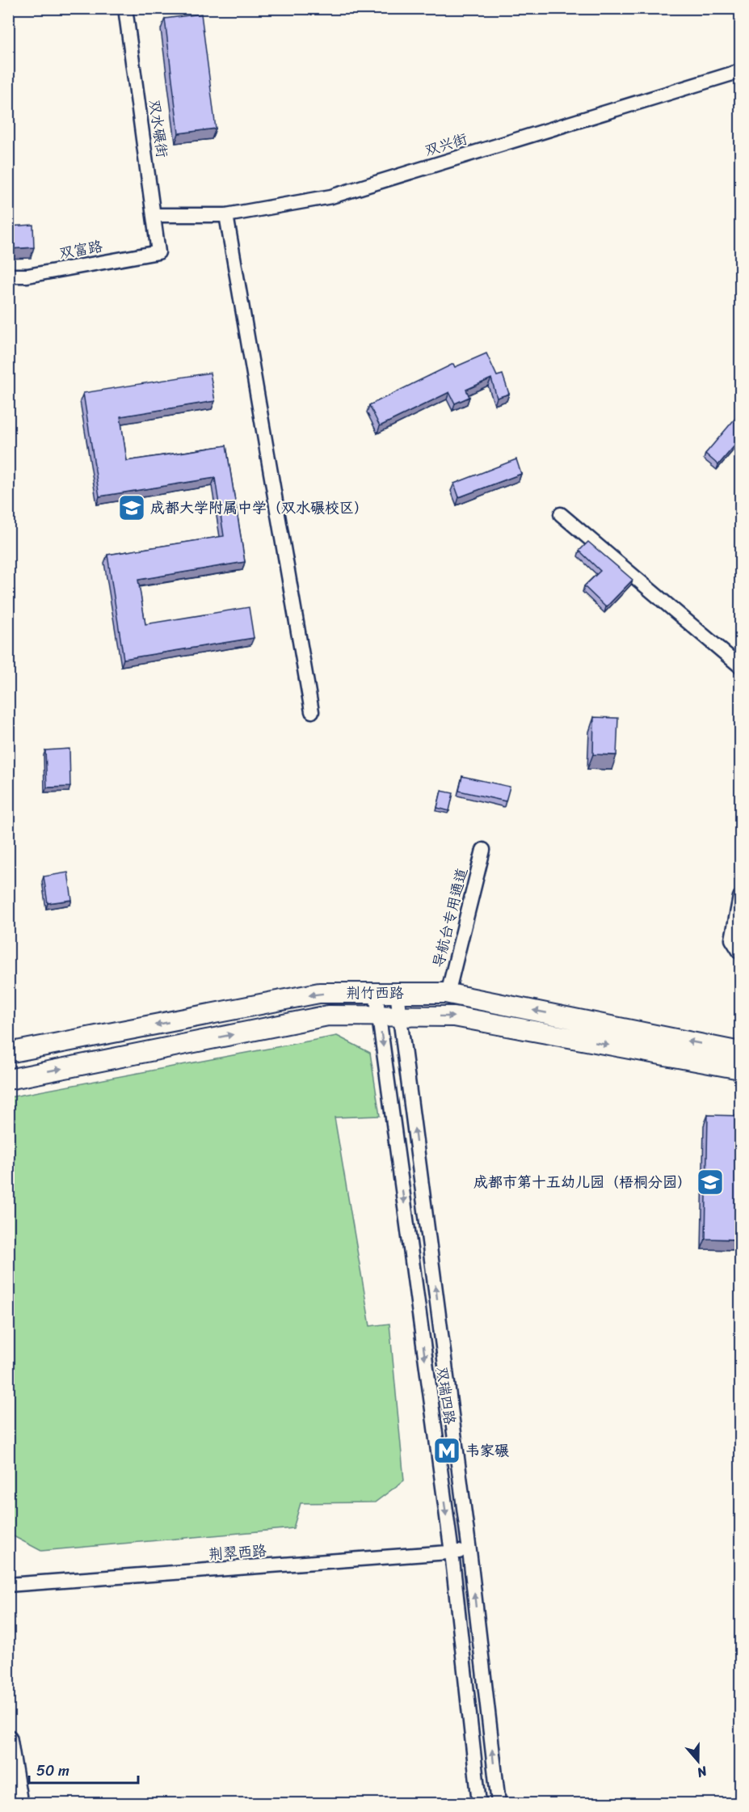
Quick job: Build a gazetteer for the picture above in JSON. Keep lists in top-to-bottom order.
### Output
{
  "streets": {
    "main road": ["荆竹西路"],
    "street": [
      "双水碾街",
      "双兴街",
      "双富路",
      "导航台专用通道",
      "双瑞四路",
      "荆翠西路"
    ]
  },
  "crossings": [
    ["双水碾街", "双兴街"],
    ["双水碾街", "双富路"],
    ["导航台专用通道", "荆竹西路"],
    ["荆竹西路", "双瑞四路"],
    ["双瑞四路", "荆翠西路"]
  ],
  "places": {
    "school or university": ["成都大学附属中学（双水碾校区）", "成都市第十五幼儿园（梧桐分园）"],
    "metro station": ["韦家碾"]
  },
  "scale_bar": "50 m",
  "north": "bottom"
}
